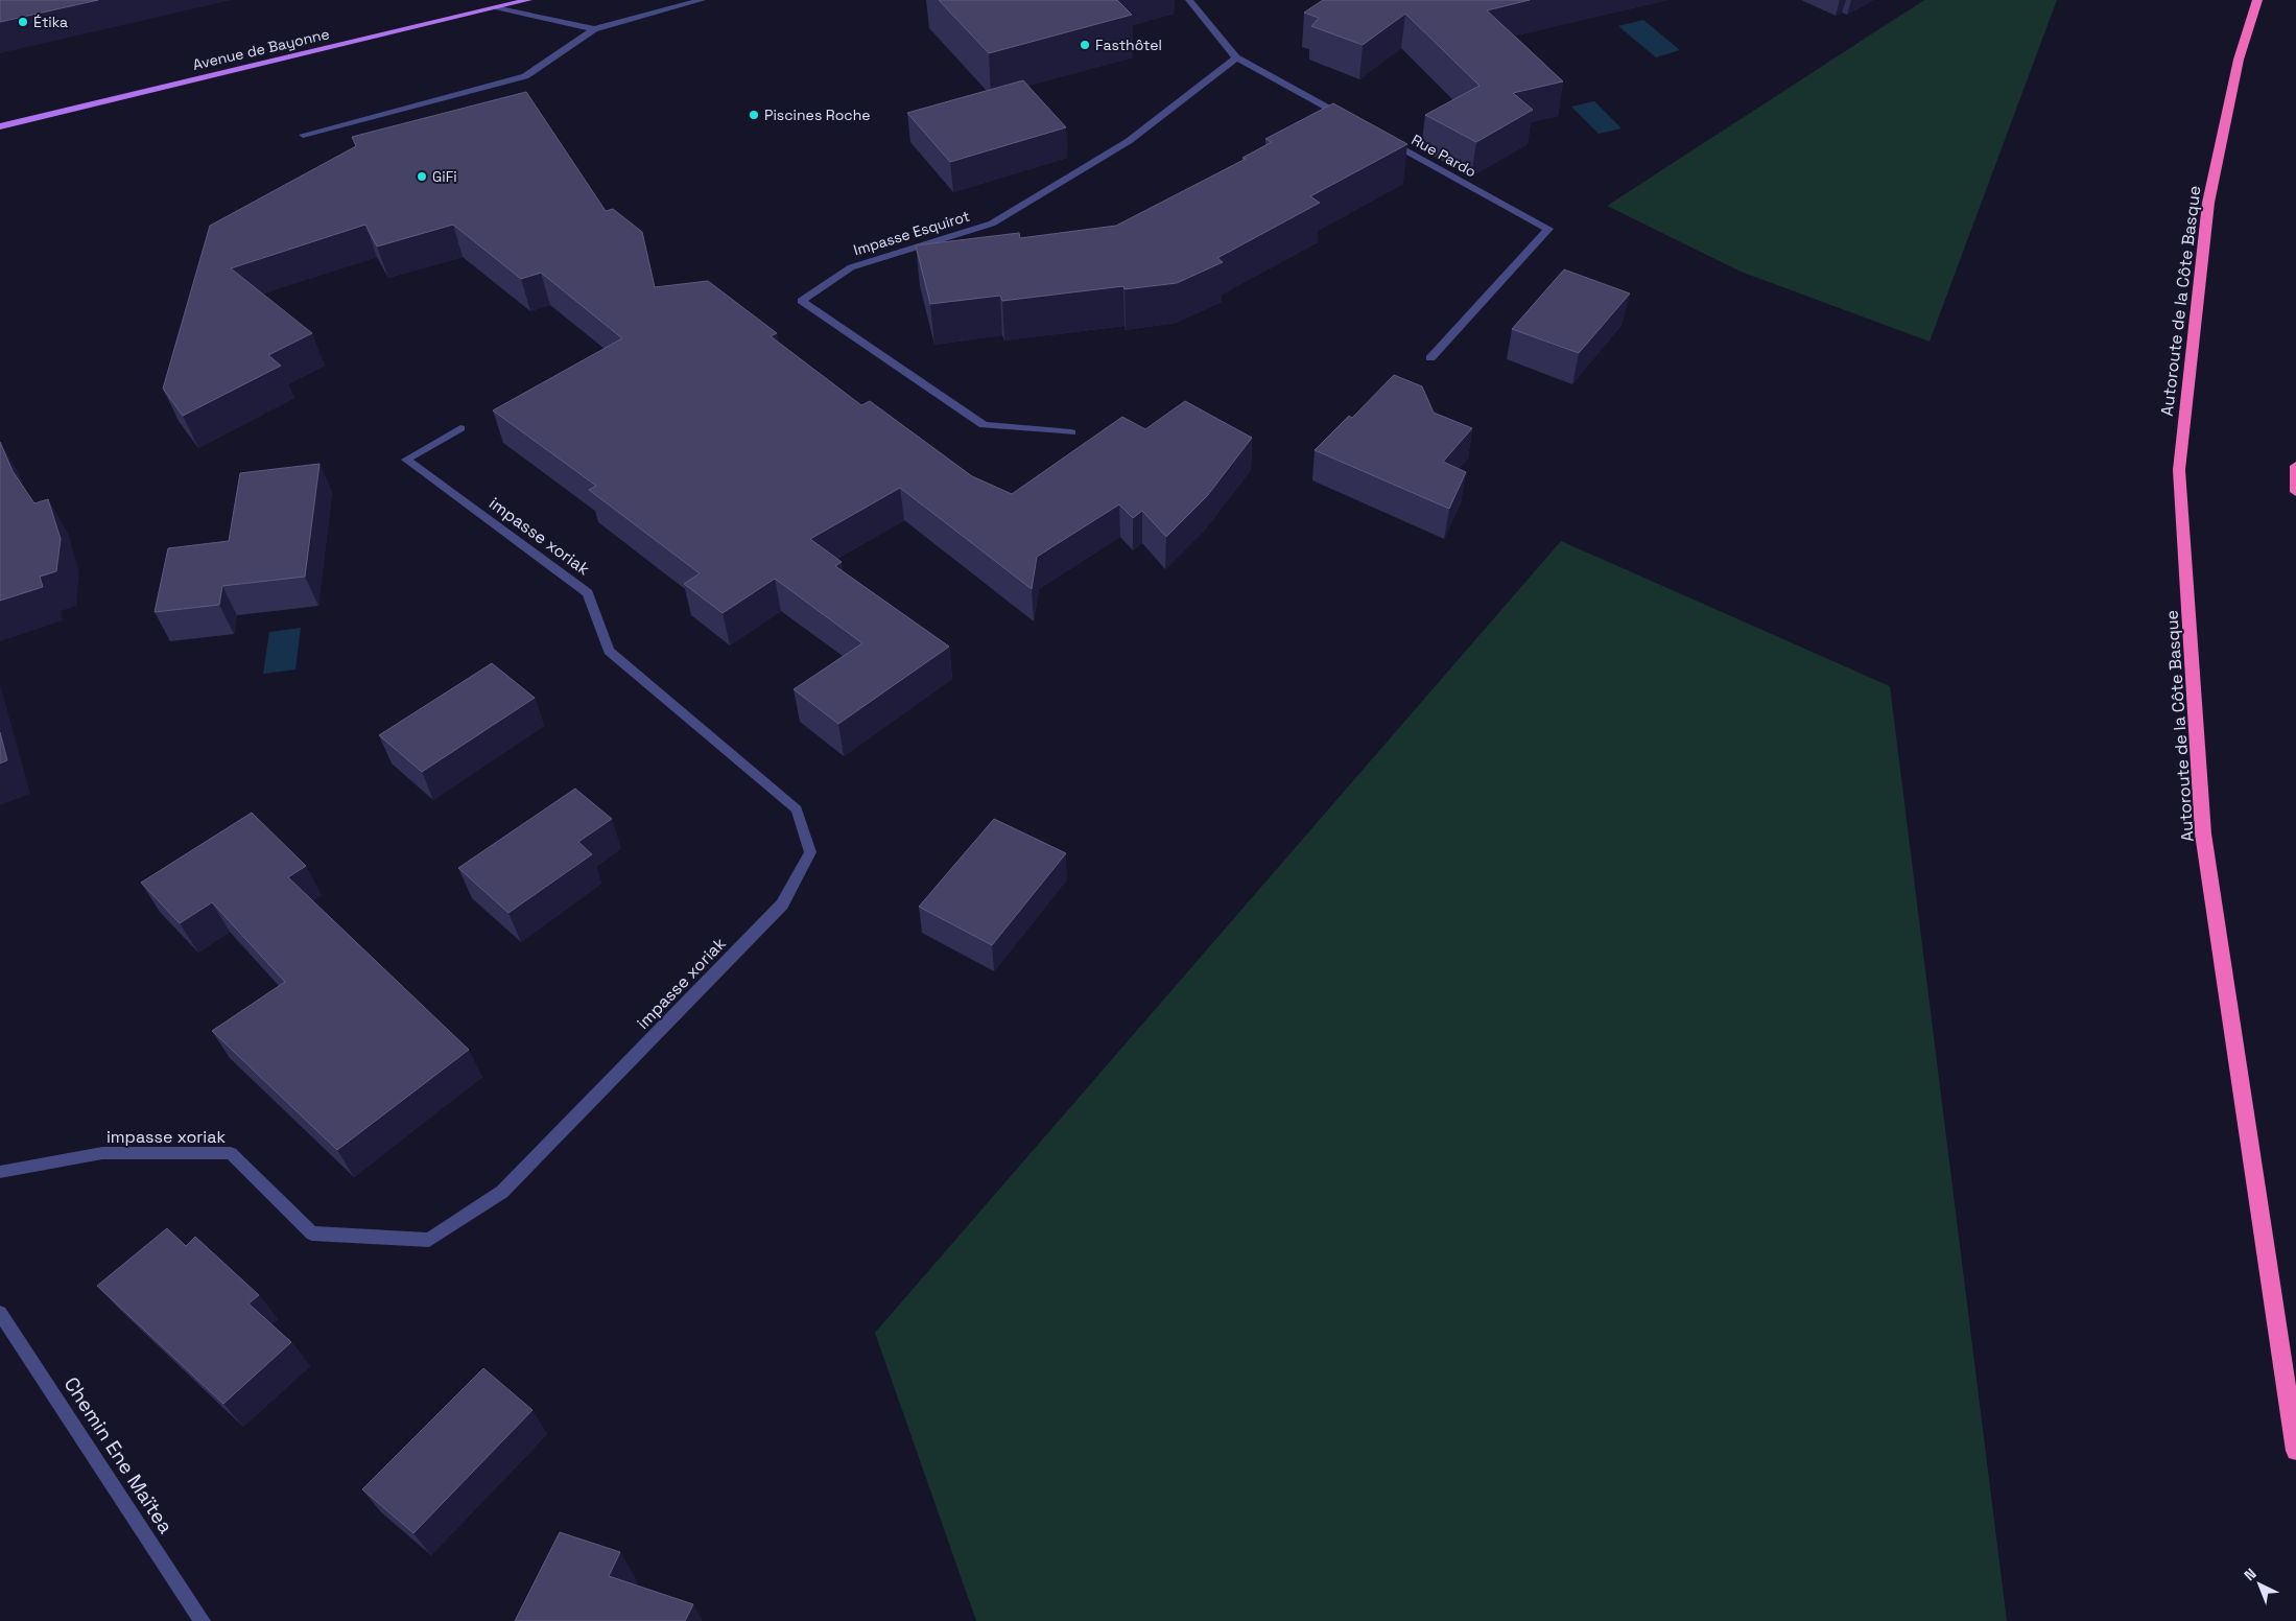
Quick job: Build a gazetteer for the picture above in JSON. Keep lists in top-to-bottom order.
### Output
{
  "streets": {
    "highway": ["Autoroute de la Côte Basque"],
    "main road": ["Avenue de Bayonne"],
    "street": [
      "Rue Pardo",
      "Impasse Esquirot",
      "impasse xoriak",
      "Chemin Ene Maïtea"
    ]
  },
  "places": [
    "Étika",
    "Fasthôtel",
    "Piscines Roche",
    "GiFi"
  ],
  "north": "top left"
}
